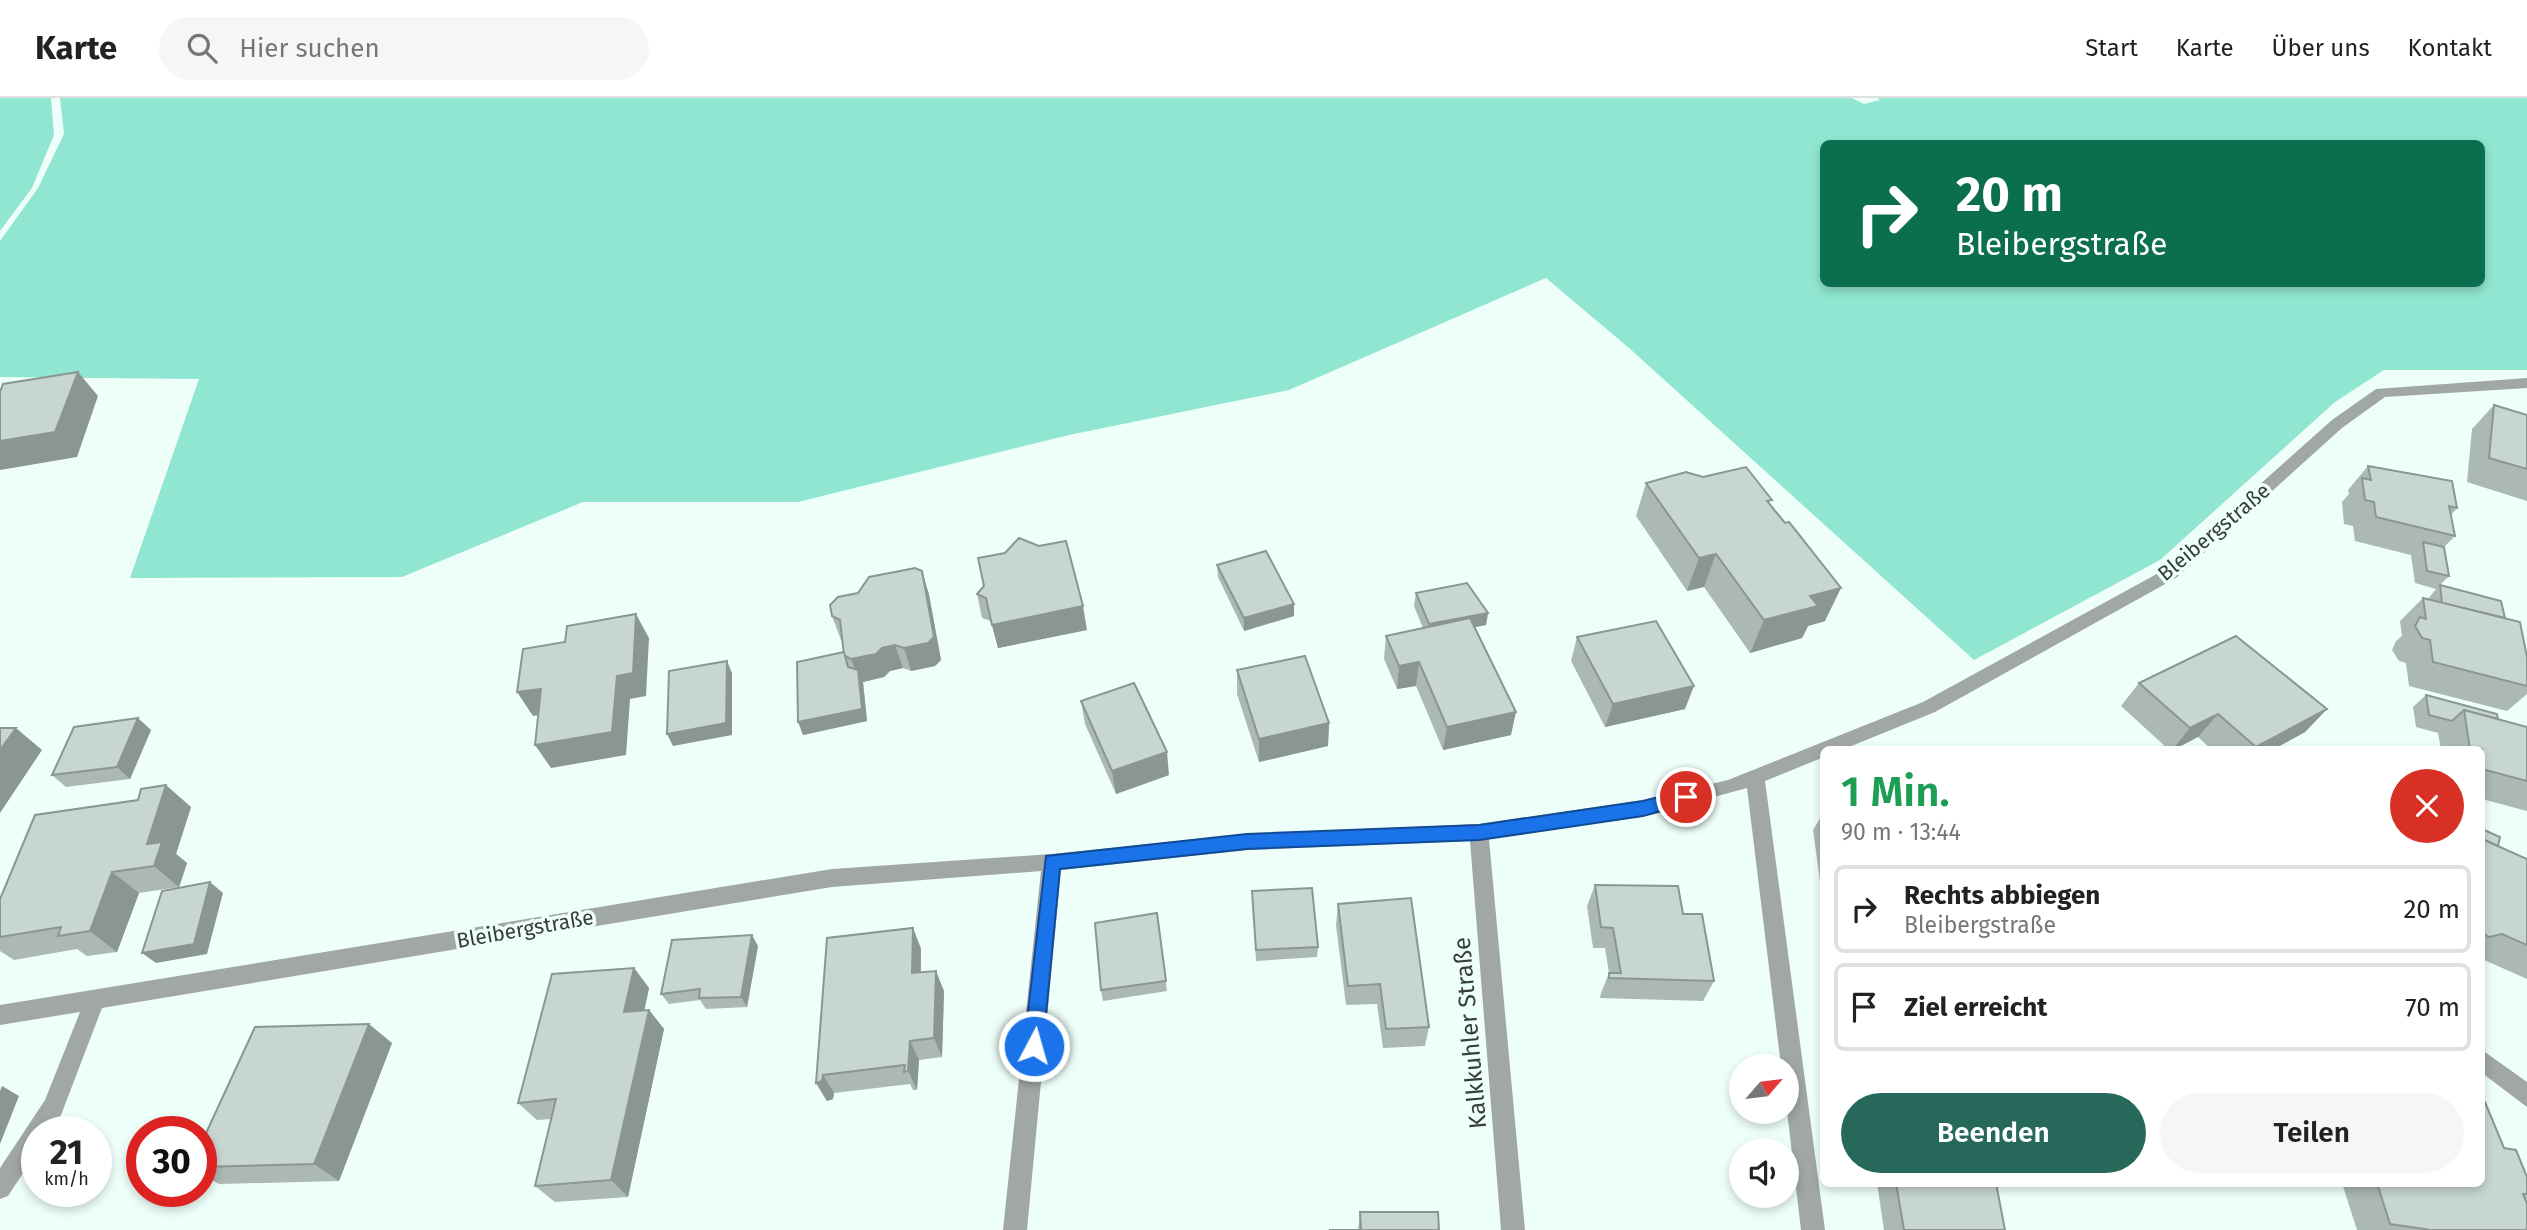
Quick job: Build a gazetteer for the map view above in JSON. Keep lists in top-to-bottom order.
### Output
{
  "streets": {
    "street": ["Bleibergstraße", "Kalkkuhler Straße"]
  },
  "crossings": [
    ["Bleibergstraße", "Kalkkuhler Straße"]
  ],
  "north": "top right",
  "page": {
    "header": "Karte",
    "search": "Hier suchen",
    "nav": [
      "Start",
      "Karte",
      "Über uns",
      "Kontakt"
    ],
    "turn": ["20 m", "Bleibergstraße"],
    "heading": ["1 Min.", "90 m · 13:44"],
    "list": [
      {
        "name": "Rechts abbiegen",
        "note": "Bleibergstraße",
        "value": "20 m"
      },
      {
        "name": "Ziel erreicht",
        "value": "70 m"
      }
    ],
    "buttons": ["Beenden", "Teilen"],
    "speed": "21 km/h",
    "limit": "30"
  }
}
